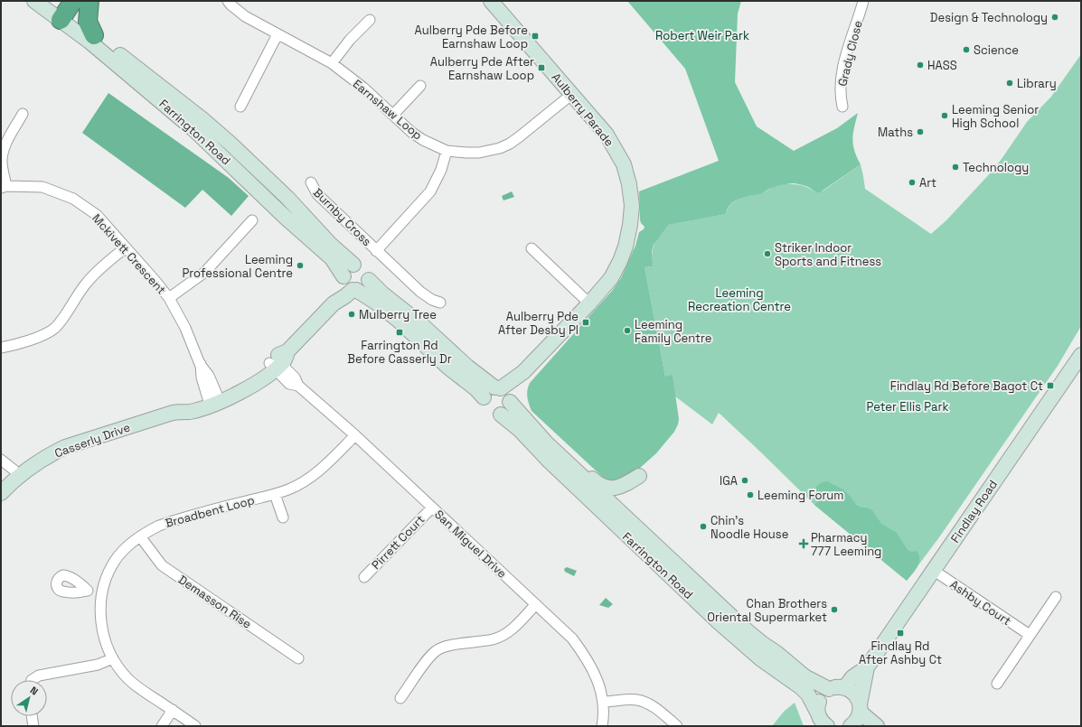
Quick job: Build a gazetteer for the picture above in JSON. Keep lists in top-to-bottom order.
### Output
{
  "streets": {
    "main road": [
      "Aulberry Parade",
      "Farrington Road",
      "Casserly Drive",
      "Findlay Road"
    ],
    "street": [
      "Grady Close",
      "Earnshaw Loop",
      "Burnby Cross",
      "Mckivett Crescent",
      "Broadbent Loop",
      "Pirrett Court",
      "San Miguel Drive",
      "Demasson Rise",
      "Ashby Court"
    ]
  },
  "crossings": [
    ["Earnshaw Loop", "Aulberry Parade"],
    ["Earnshaw Loop", "Burnby Cross"],
    ["Aulberry Parade", "Farrington Road"],
    ["Farrington Road", "Casserly Drive"],
    ["Mckivett Crescent", "Casserly Drive"],
    ["Casserly Drive", "San Miguel Drive"],
    ["Broadbent Loop", "San Miguel Drive"],
    ["Broadbent Loop", "Demasson Rise"],
    ["Findlay Road", "Ashby Court"],
    ["Pirrett Court", "San Miguel Drive"]
  ],
  "parks": ["Robert Weir Park", "Leeming Recreation Centre", "Peter Ellis Park"],
  "places": {
    "other": [
      "Design & Technology",
      "Science",
      "HASS",
      "Library",
      "Leeming Senior High School",
      "Maths",
      "Technology",
      "Art",
      "Striker Indoor Sports and Fitness",
      "Leeming Professional Centre",
      "Mulberry Tree",
      "Leeming Family Centre",
      "IGA",
      "Leeming Forum",
      "Chin's Noodle House",
      "Chan Brothers Oriental Supermarket"
    ],
    "transit": [
      "Aulberry Pde Before Earnshaw Loop",
      "Aulberry Pde After Earnshaw Loop",
      "Aulberry Pde After Desby Pl",
      "Farrington Rd Before Casserly Dr",
      "Findlay Rd Before Bagot Ct",
      "Findlay Rd After Ashby Ct"
    ],
    "health": ["Pharmacy 777 Leeming"]
  },
  "north": "top right"
}
